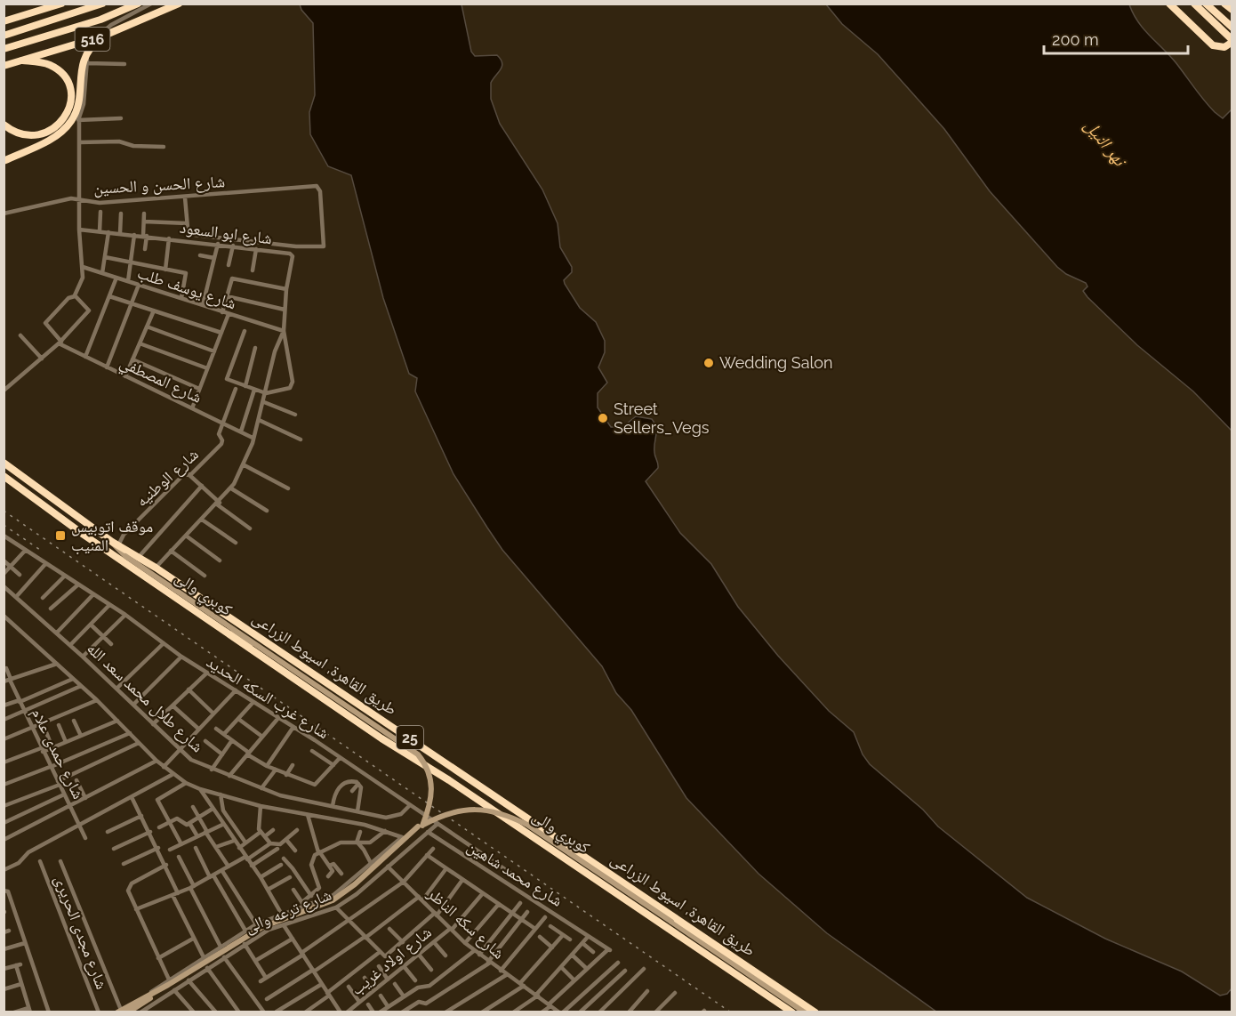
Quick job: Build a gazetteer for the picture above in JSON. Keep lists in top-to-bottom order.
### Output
{
  "streets": {
    "highway": ["516", "طريق القاهرة, اسيوط الزراعى", "25"],
    "main road": ["كوبري والى", "شارع ترعه والى"],
    "street": [
      "شارع الحسن و الحسين",
      "شارع ابو السعود",
      "شارع يوسف طلب",
      "شارع المصطفي",
      "شارع الوطنيه",
      "شارع طلال محمد سعد الله",
      "شارع غرب السكه الحديد",
      "شارع حمدى علام",
      "شارع محمد شاهين",
      "شارع سكه الناظر",
      "شارع مجدى الحريرى",
      "شارع اولاد غريب"
    ]
  },
  "crossings": [
    ["شارع ابو السعود", "شارع يوسف طلب"],
    ["شارع المصطفي", "شارع الوطنيه"],
    ["شارع الوطنيه", "كوبري والى"],
    ["شارع الوطنيه", "طريق القاهرة, اسيوط الزراعى"],
    ["كوبري والى", "طريق القاهرة, اسيوط الزراعى"],
    ["كوبري والى", "شارع ترعه والى"],
    ["شارع طلال محمد سعد الله", "شارع غرب السكه الحديد"],
    ["شارع غرب السكه الحديد", "شارع ترعه والى"],
    ["شارع محمد شاهين", "شارع ترعه والى"],
    ["شارع ترعه والى", "شارع سكه الناظر"],
    ["شارع سكه الناظر", "شارع اولاد غريب"]
  ],
  "water": ["نهر النيل"],
  "places": {
    "other": ["Wedding Salon", "Street Sellers_Vegs"],
    "transit": ["موقف اتوبيس المنيب"]
  },
  "scale_bar": "200 m"
}
